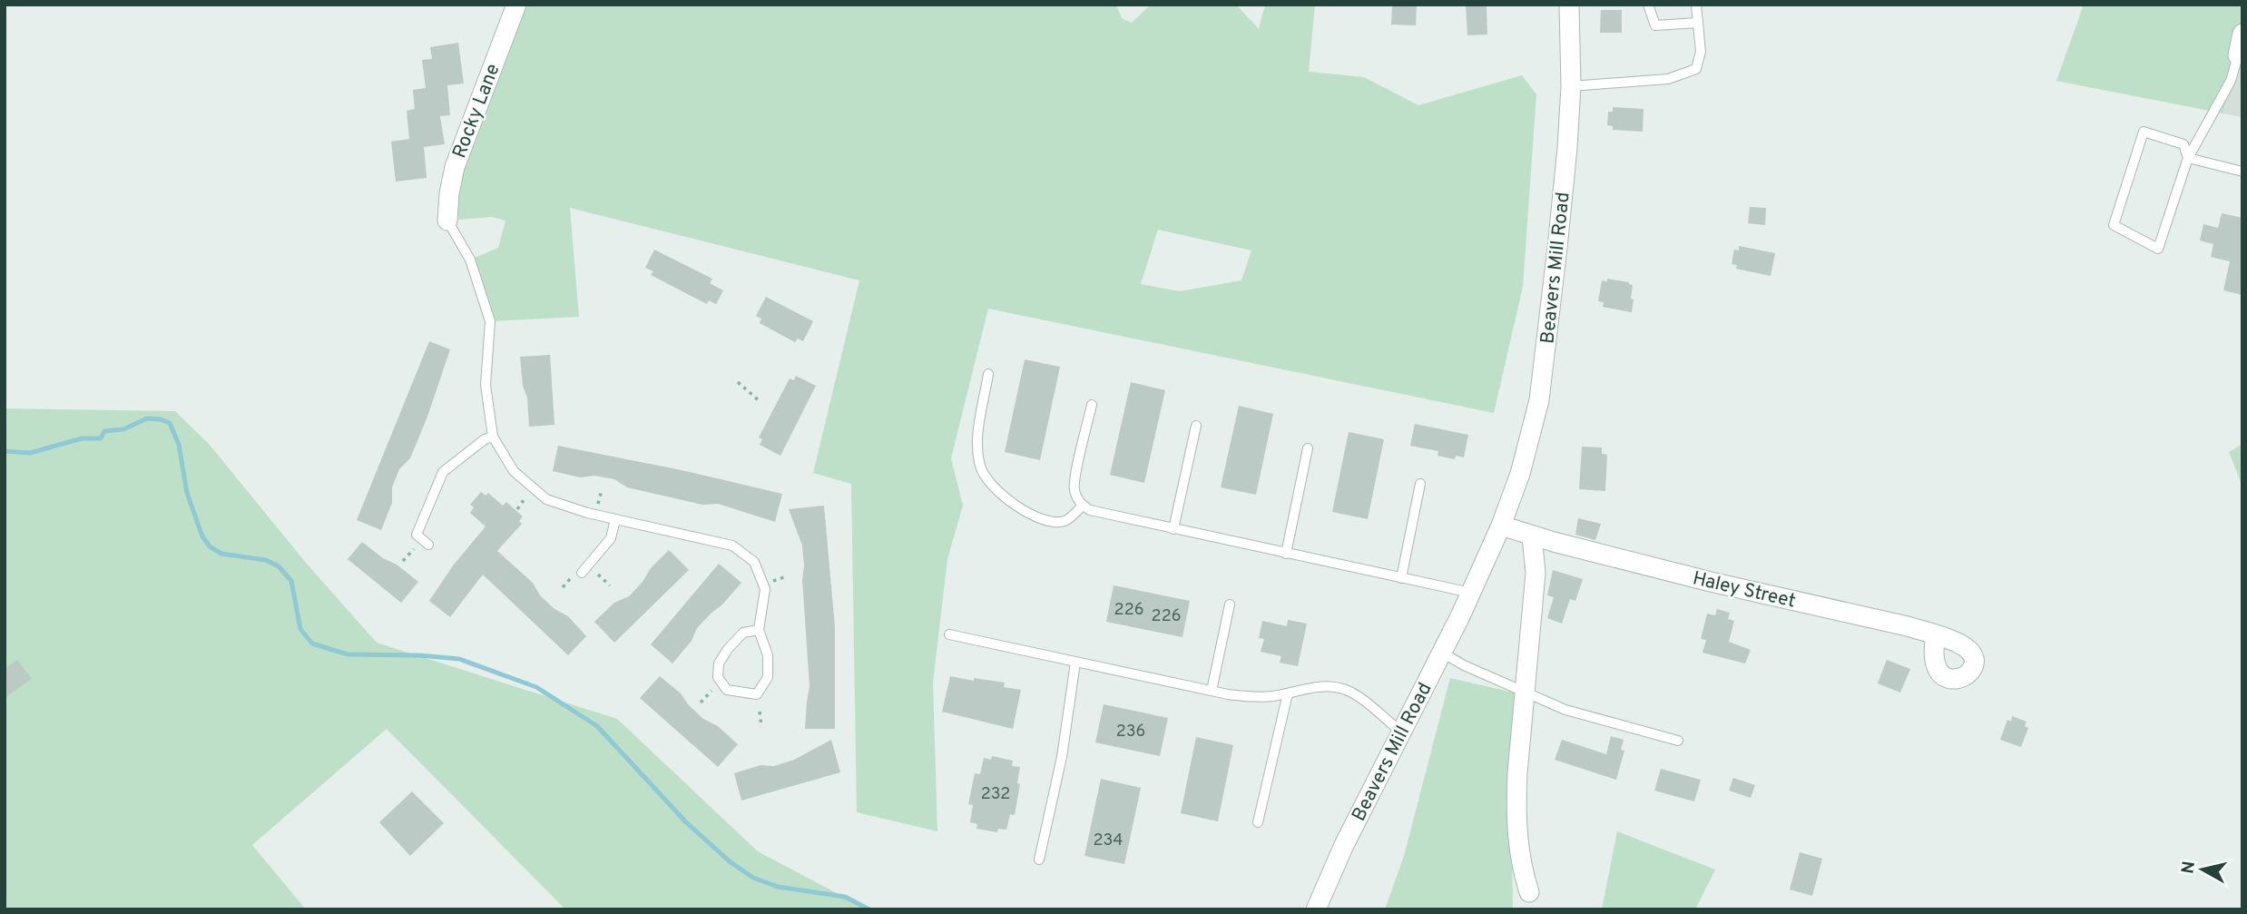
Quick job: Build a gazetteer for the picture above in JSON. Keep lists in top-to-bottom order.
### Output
{
  "streets": {
    "street": ["Rocky Lane", "Beavers Mill Road", "Haley Street"]
  },
  "house_numbers": [
    "226",
    "226",
    "236",
    "232",
    "234"
  ],
  "north": "left"
}
